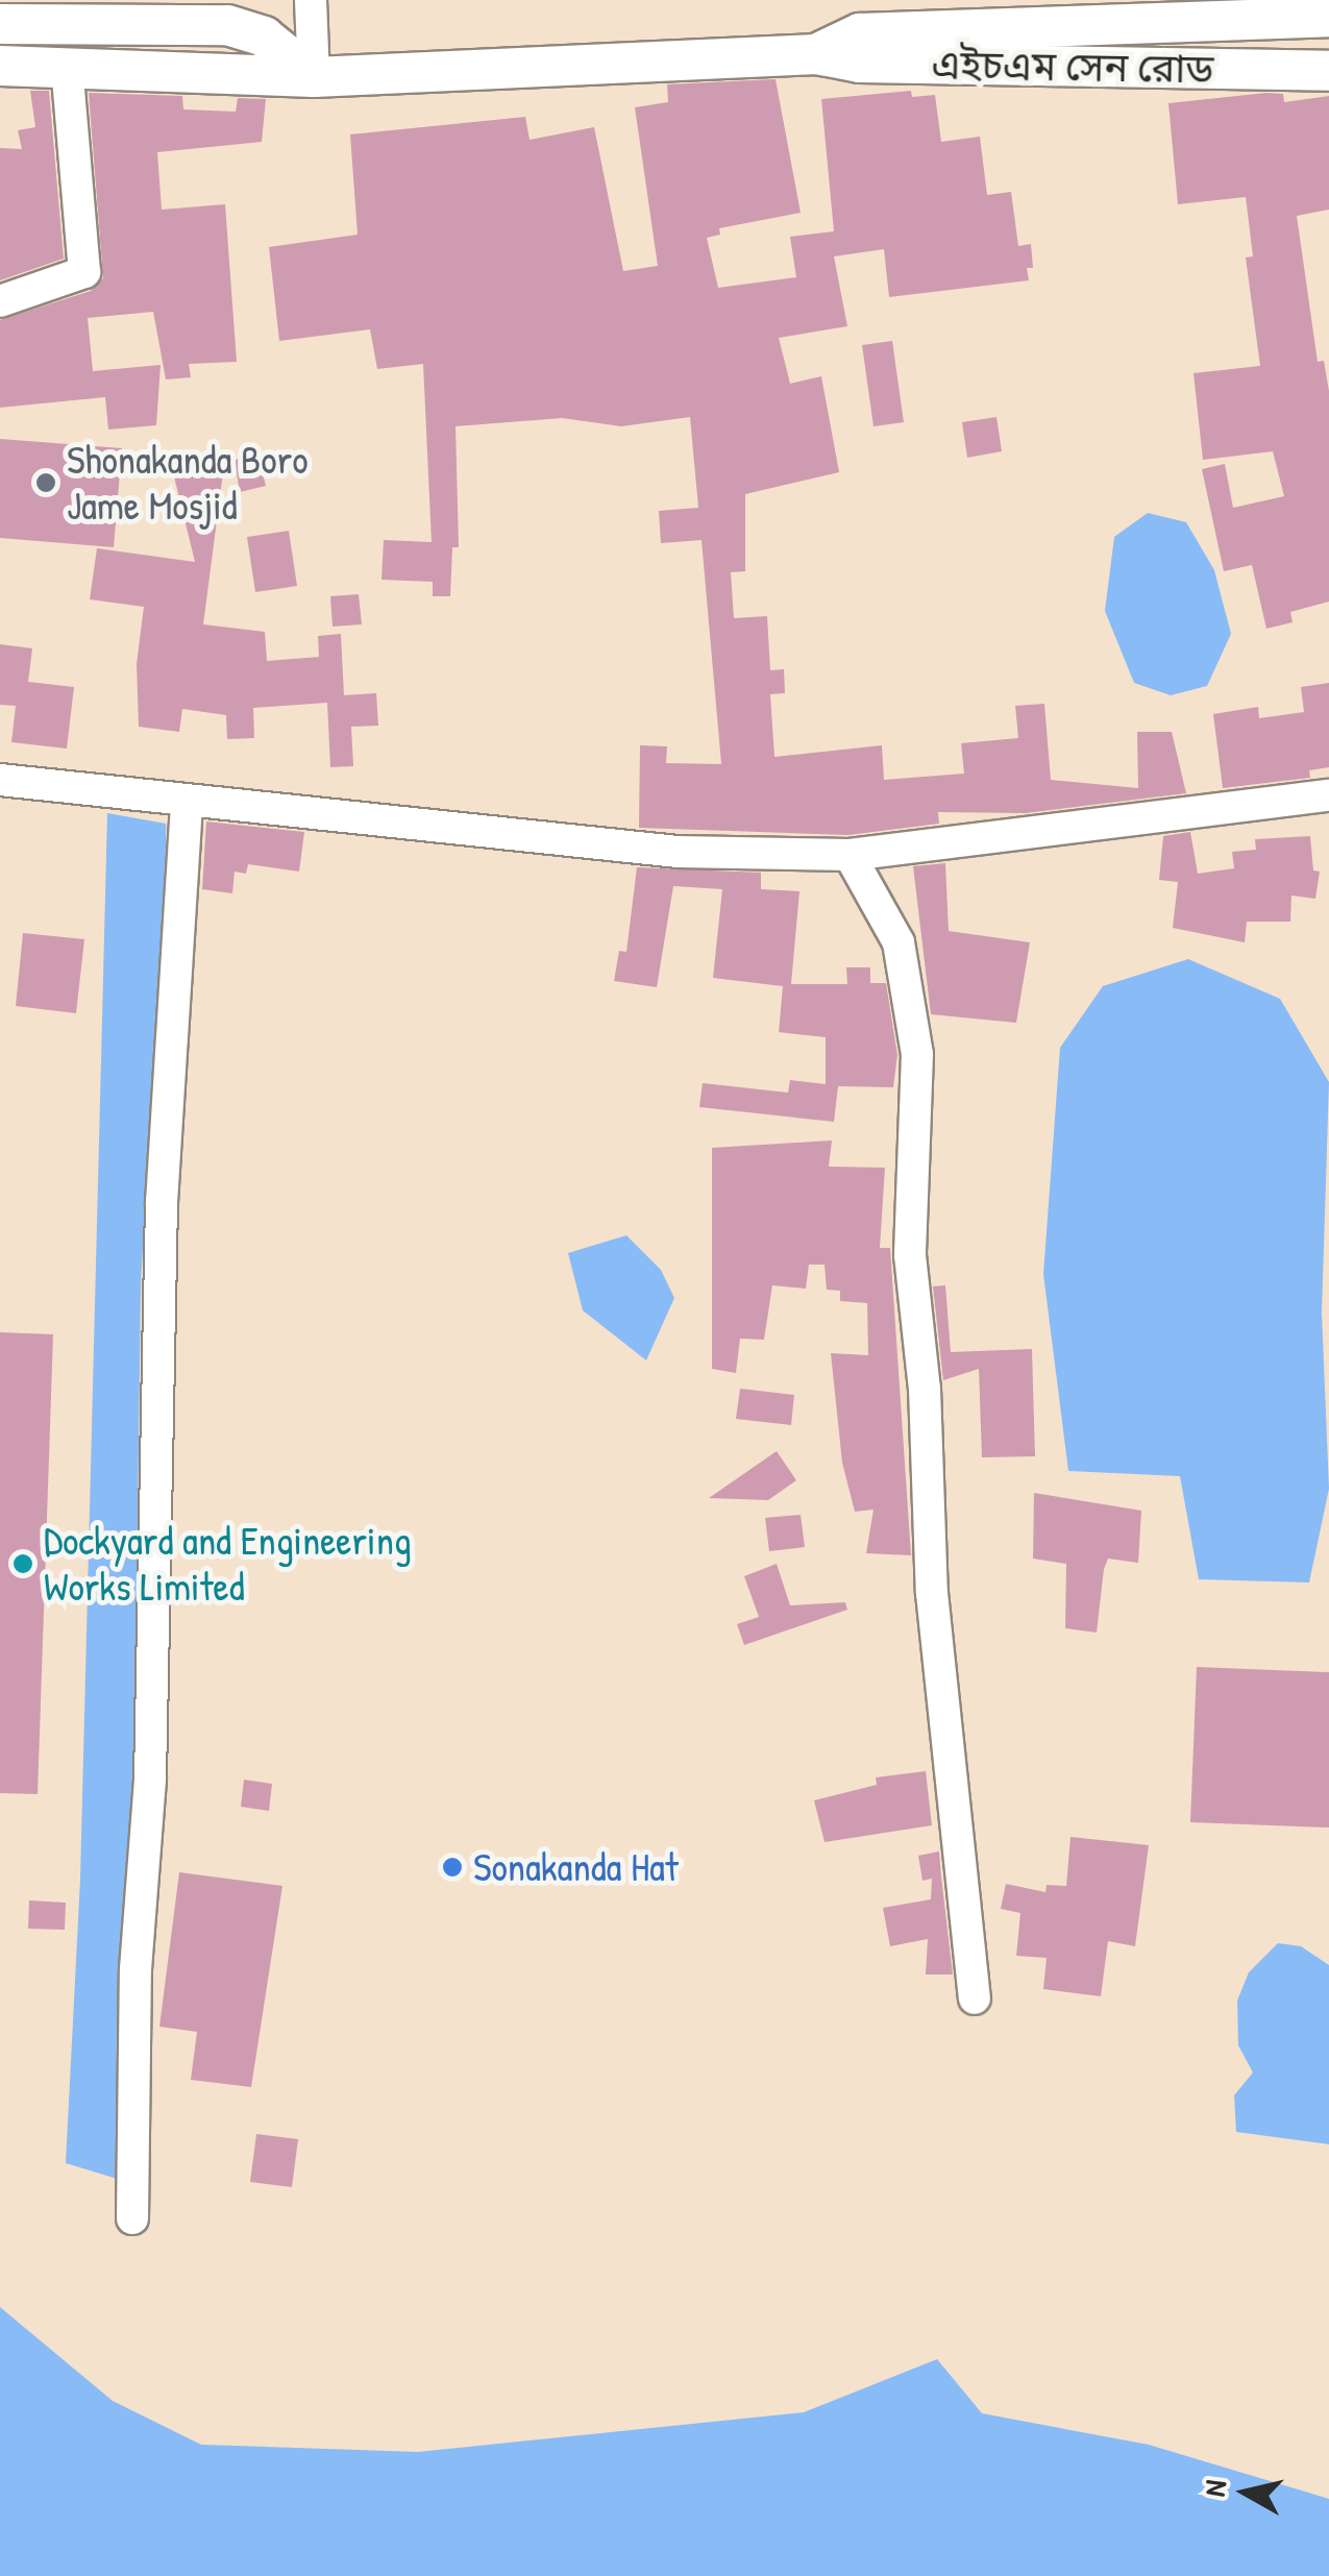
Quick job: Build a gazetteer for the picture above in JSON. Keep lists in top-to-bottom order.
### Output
{
  "streets": {
    "main road": ["এইচএম সেন রোড"]
  },
  "places": ["Shonakanda Boro Jame Mosjid", "Dockyard and Engineering Works Limited", "Sonakanda Hat"],
  "north": "left"
}
